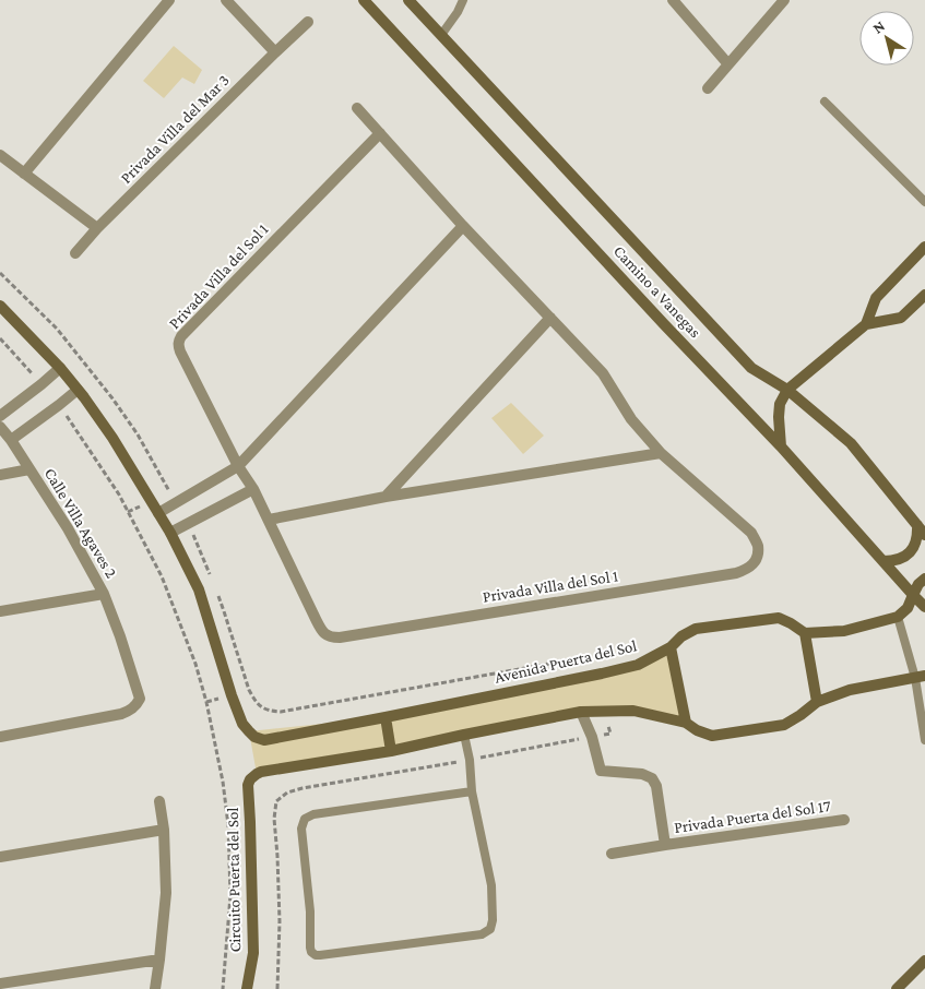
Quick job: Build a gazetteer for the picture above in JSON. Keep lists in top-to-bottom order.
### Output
{
  "streets": {
    "street": [
      "Privada Villa del Mar 3",
      "Privada Villa del Sol 1",
      "Camino a Vanegas",
      "Calle Villa Agaves 2",
      "Avenida Puerta del Sol",
      "Privada Puerta del Sol 17",
      "Circuito Puerta del Sol"
    ]
  },
  "north": "top left"
}
